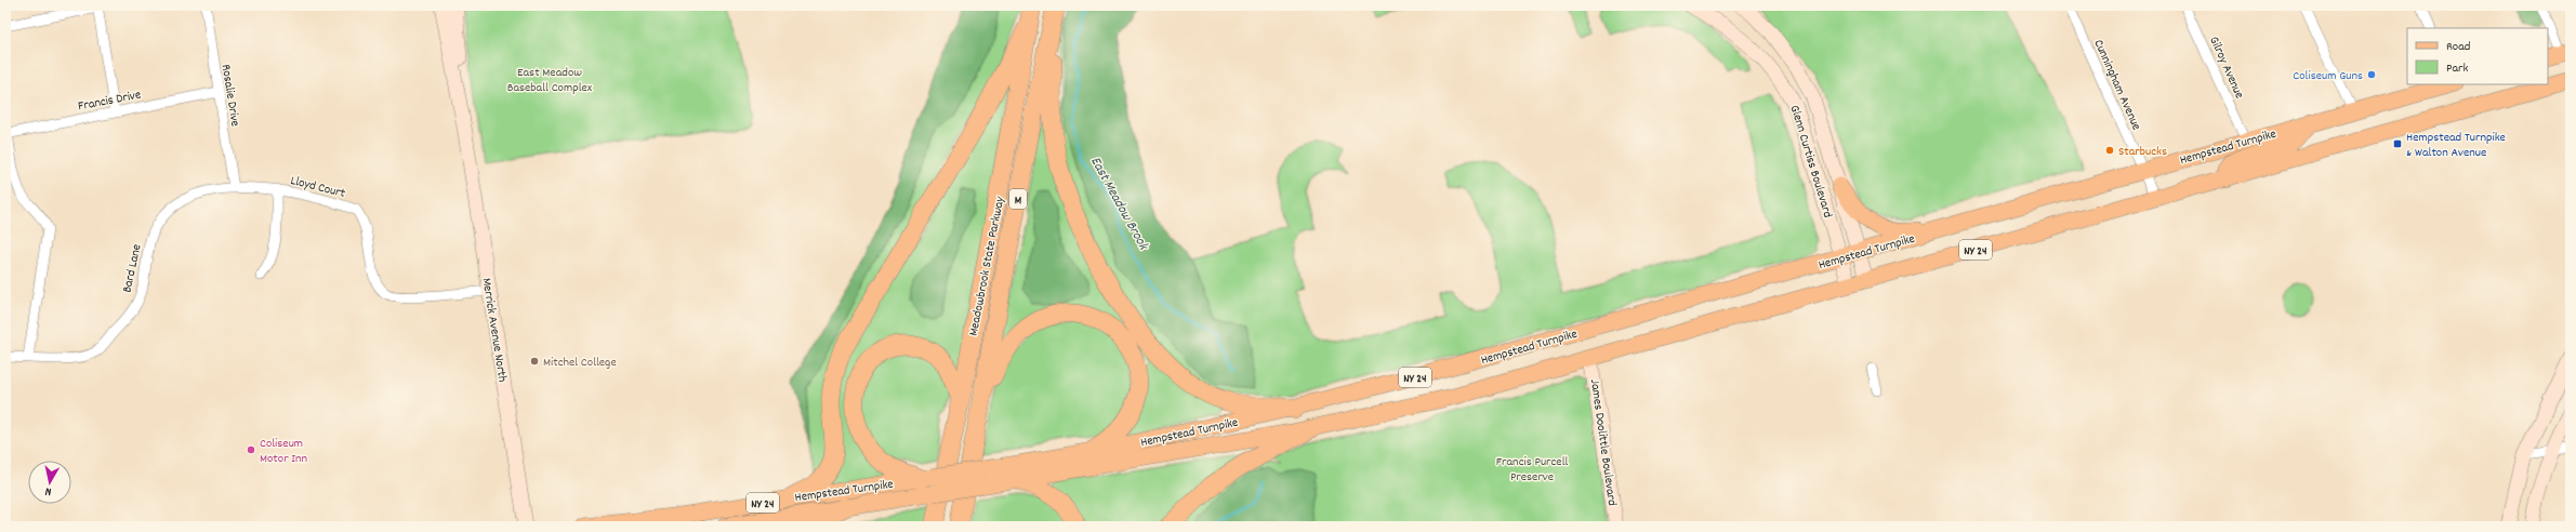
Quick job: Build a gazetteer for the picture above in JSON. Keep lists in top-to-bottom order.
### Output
{
  "streets": {
    "highway": ["M", "Meadowbrook State Parkway"],
    "main road": [
      "Hempstead Turnpike",
      "Glenn Curtiss Boulevard",
      "NY 24",
      "Merrick Avenue North",
      "James Doolittle Boulevard"
    ],
    "street": [
      "Gilroy Avenue",
      "Cunningham Avenue",
      "Rosalie Drive",
      "Francis Drive",
      "Lloyd Court",
      "Bard Lane"
    ]
  },
  "crossings": [
    ["Gilroy Avenue", "Hempstead Turnpike"],
    ["Cunningham Avenue", "Hempstead Turnpike"],
    ["Rosalie Drive", "Francis Drive"],
    ["Rosalie Drive", "Lloyd Court"],
    ["Rosalie Drive", "Bard Lane"],
    ["Hempstead Turnpike", "Glenn Curtiss Boulevard"],
    ["Hempstead Turnpike", "James Doolittle Boulevard"],
    ["Lloyd Court", "Bard Lane"],
    ["Lloyd Court", "Merrick Avenue North"]
  ],
  "water": ["East Meadow Brook"],
  "parks": ["East Meadow Baseball Complex", "Francis Purcell Preserve"],
  "places": {
    "other": [
      "Coliseum Guns",
      "Starbucks",
      "Mitchel College",
      "Coliseum Motor Inn"
    ],
    "transit": ["Hempstead Turnpike & Walton Avenue"]
  },
  "legend": ["Road", "Park"],
  "north": "bottom"
}
